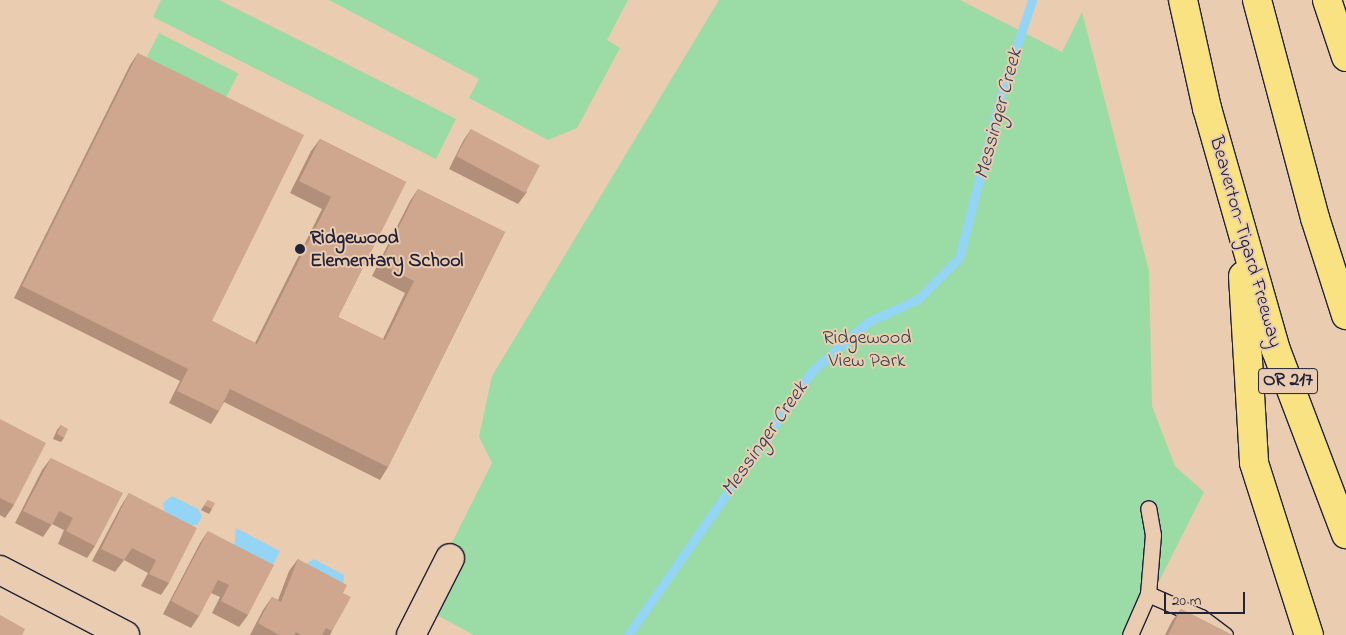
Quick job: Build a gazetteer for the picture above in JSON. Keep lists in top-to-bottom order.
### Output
{
  "streets": {
    "highway": ["Beaverton-Tigard Freeway", "OR 217"]
  },
  "water": ["Messinger Creek"],
  "parks": ["Ridgewood View Park"],
  "places": ["Ridgewood Elementary School"],
  "scale_bar": "20 m"
}
